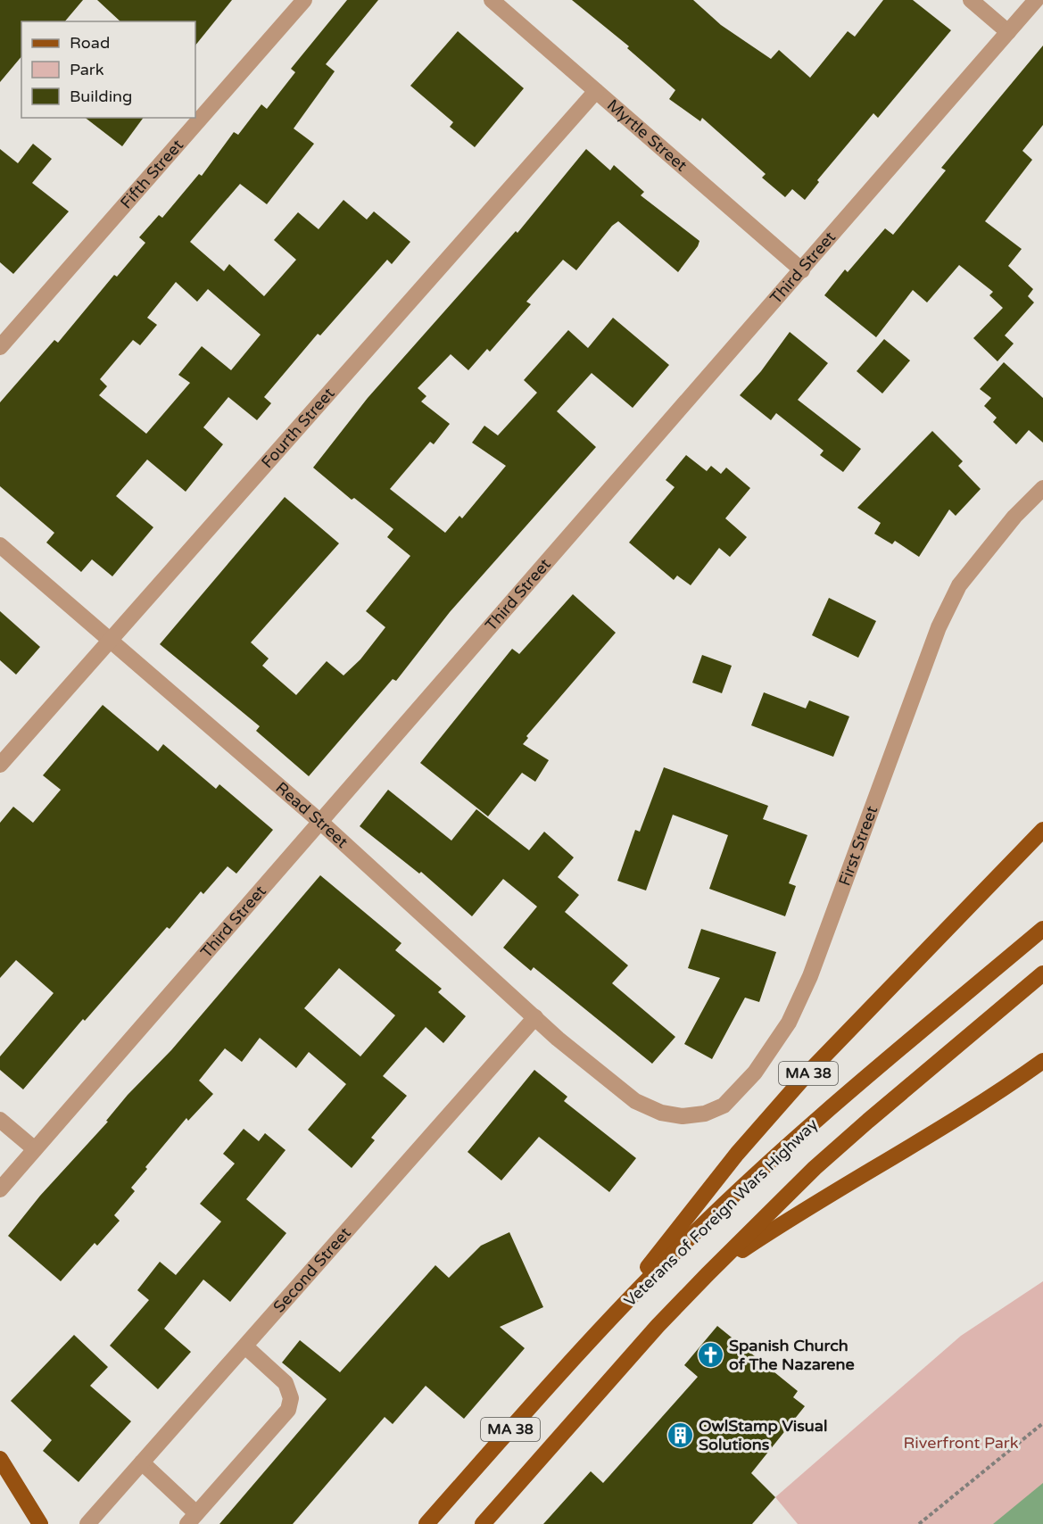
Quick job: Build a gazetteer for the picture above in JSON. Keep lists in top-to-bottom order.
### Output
{
  "streets": {
    "main road": ["MA 38", "Veterans of Foreign Wars Highway"],
    "street": [
      "Myrtle Street",
      "Fifth Street",
      "Third Street",
      "Fourth Street",
      "Read Street",
      "First Street",
      "Second Street"
    ]
  },
  "crossings": [
    ["Myrtle Street", "Third Street"],
    ["Myrtle Street", "Fourth Street"],
    ["Third Street", "Read Street"],
    ["Fourth Street", "Read Street"],
    ["Read Street", "First Street"],
    ["Read Street", "Second Street"],
    ["MA 38", "Veterans of Foreign Wars Highway"]
  ],
  "parks": ["Riverfront Park"],
  "places": {
    "church": ["Spanish Church of The Nazarene"],
    "building": ["OwlStamp Visual Solutions"]
  },
  "legend": ["Road", "Park", "Building"]
}
